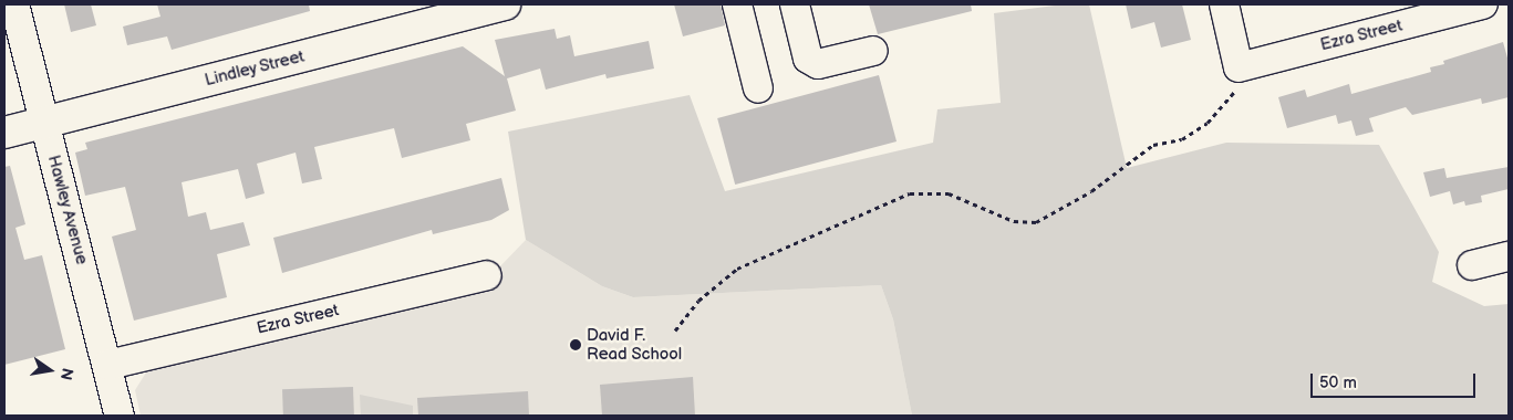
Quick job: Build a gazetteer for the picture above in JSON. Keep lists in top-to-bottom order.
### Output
{
  "streets": {
    "main road": ["Lindley Street"],
    "street": ["Ezra Street", "Hawley Avenue"]
  },
  "crossings": [
    ["Ezra Street", "Hawley Avenue"],
    ["Lindley Street", "Hawley Avenue"]
  ],
  "places": ["David F. Read School"],
  "scale_bar": "50 m",
  "north": "right"
}
